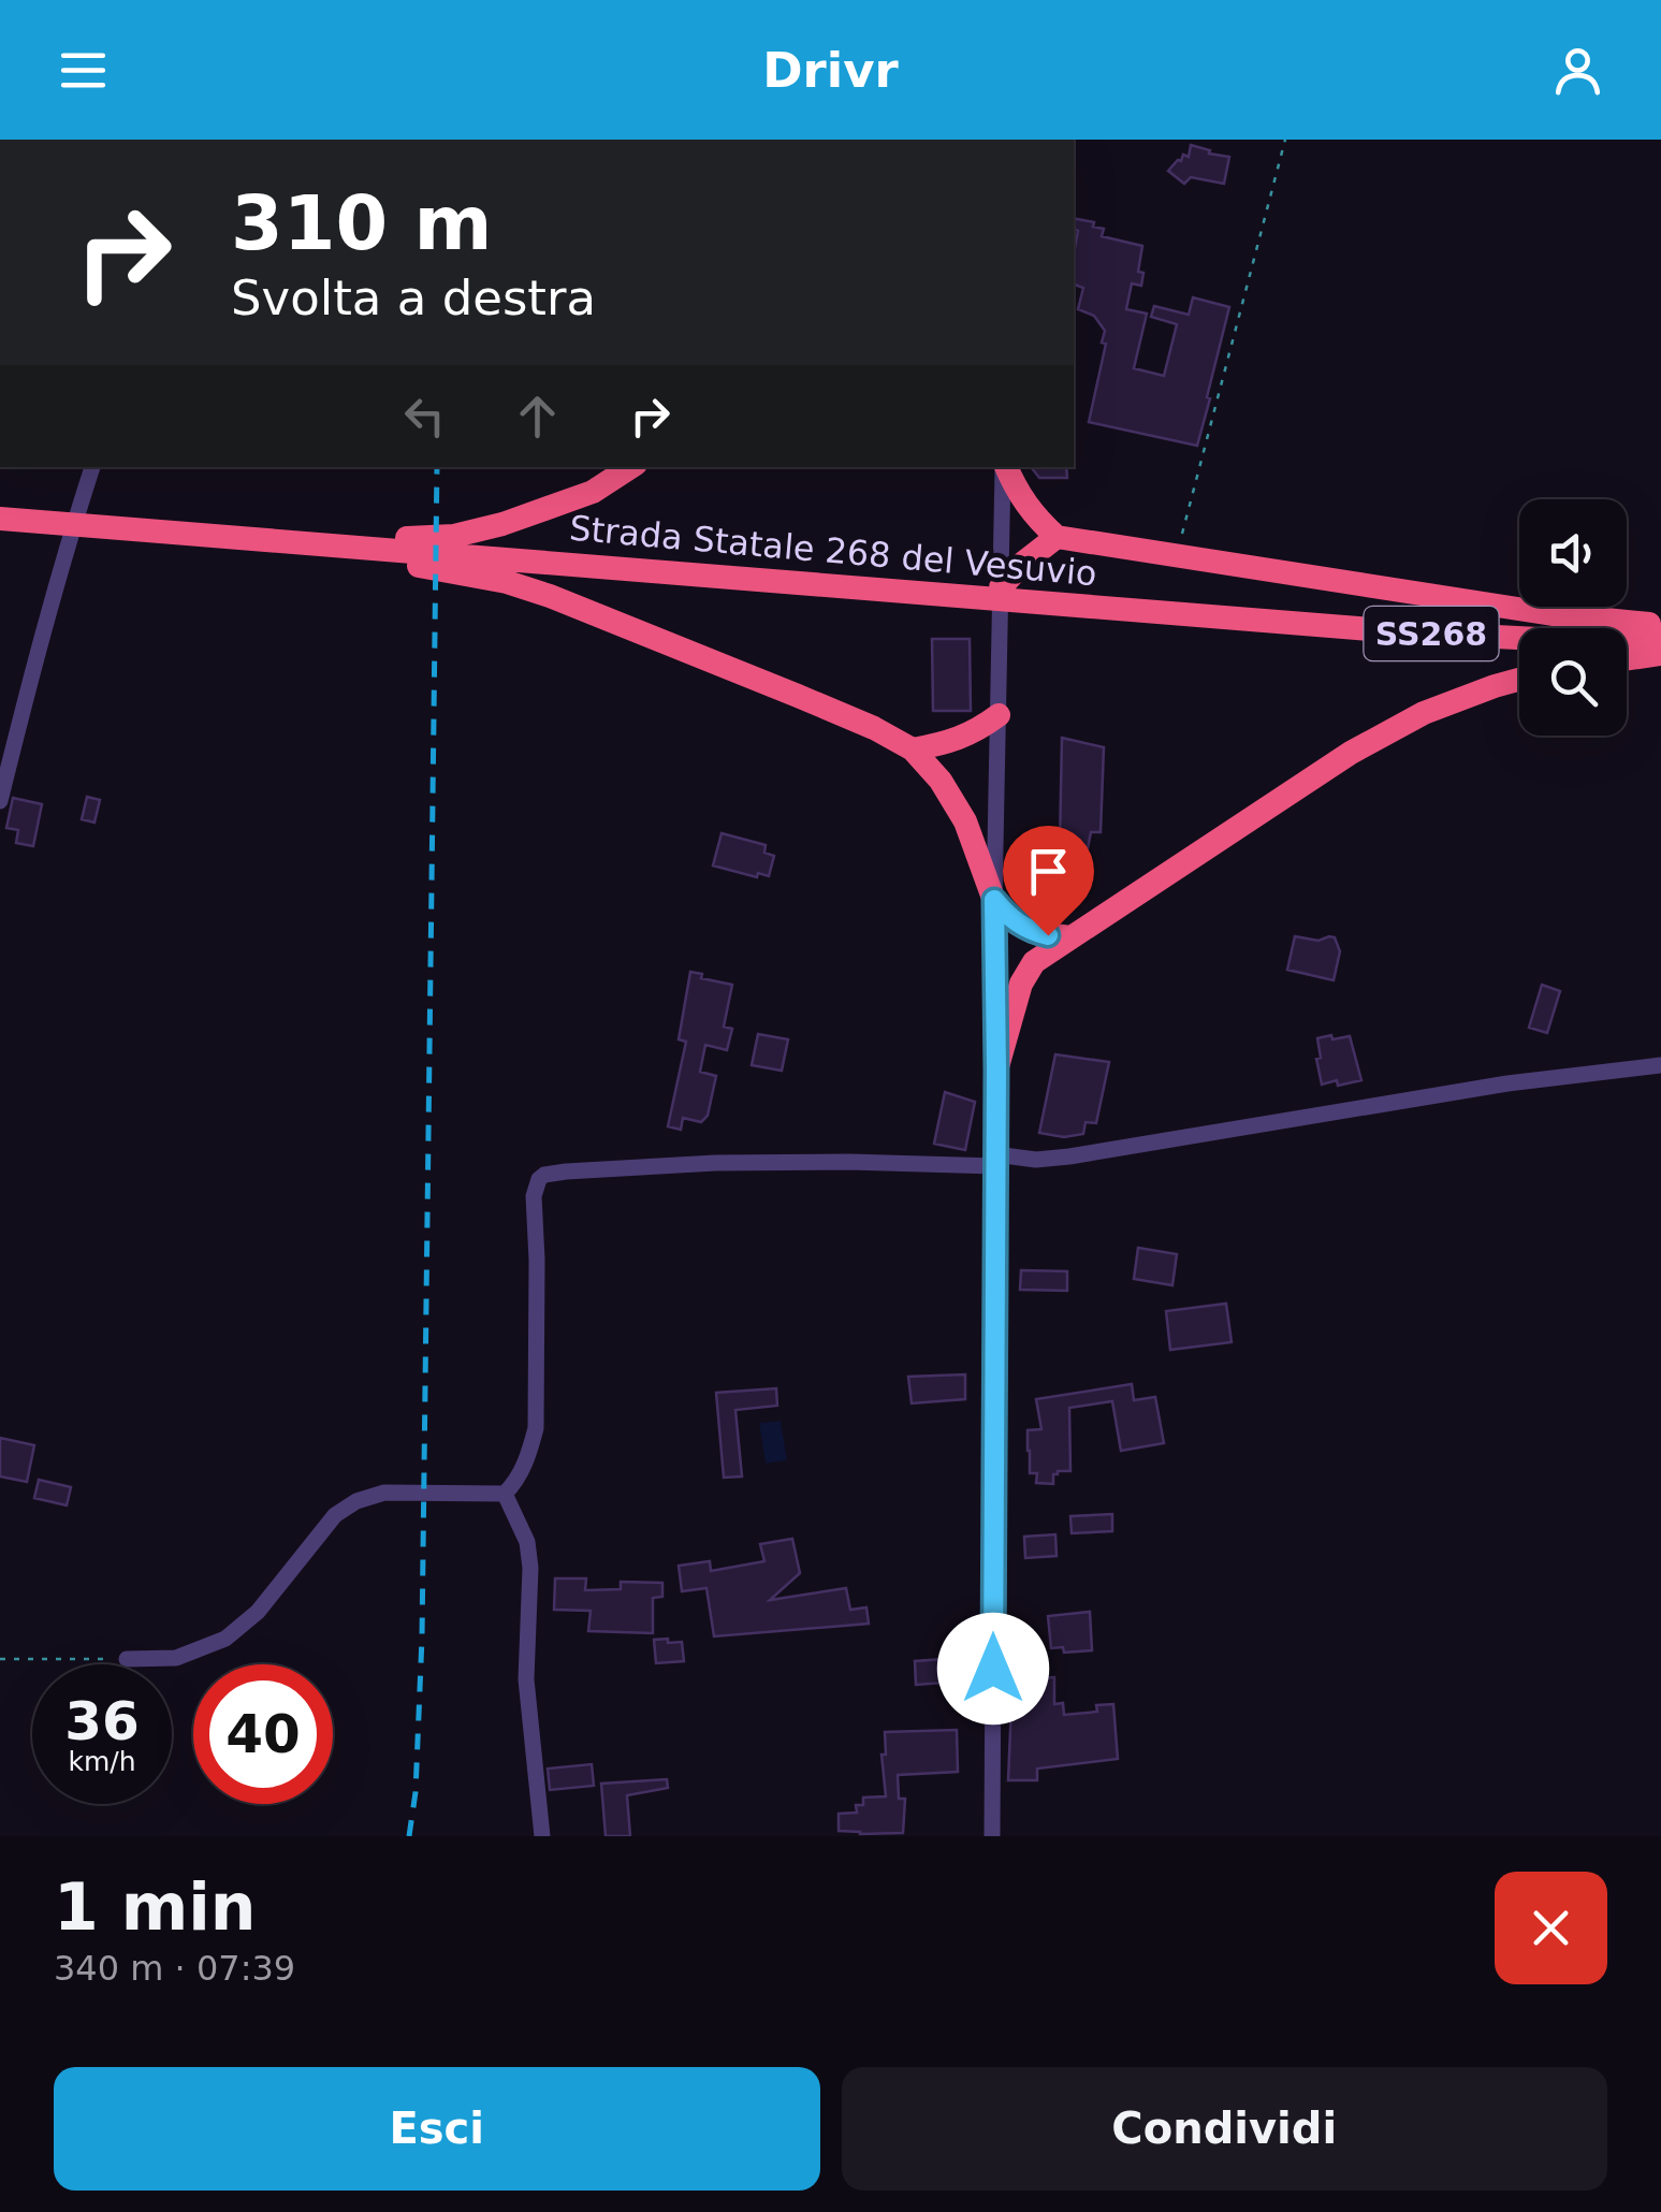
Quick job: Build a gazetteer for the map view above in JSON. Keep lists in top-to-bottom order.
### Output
{
  "streets": {
    "highway": ["Strada Statale 268 del Vesuvio", "SS268"]
  },
  "page": {
    "header": "Drivr",
    "turn": ["310 m", "Svolta a destra"],
    "speed": "36 km/h",
    "limit": "40",
    "heading": ["1 min", "340 m · 07:39"],
    "buttons": ["Esci", "Condividi"]
  }
}
